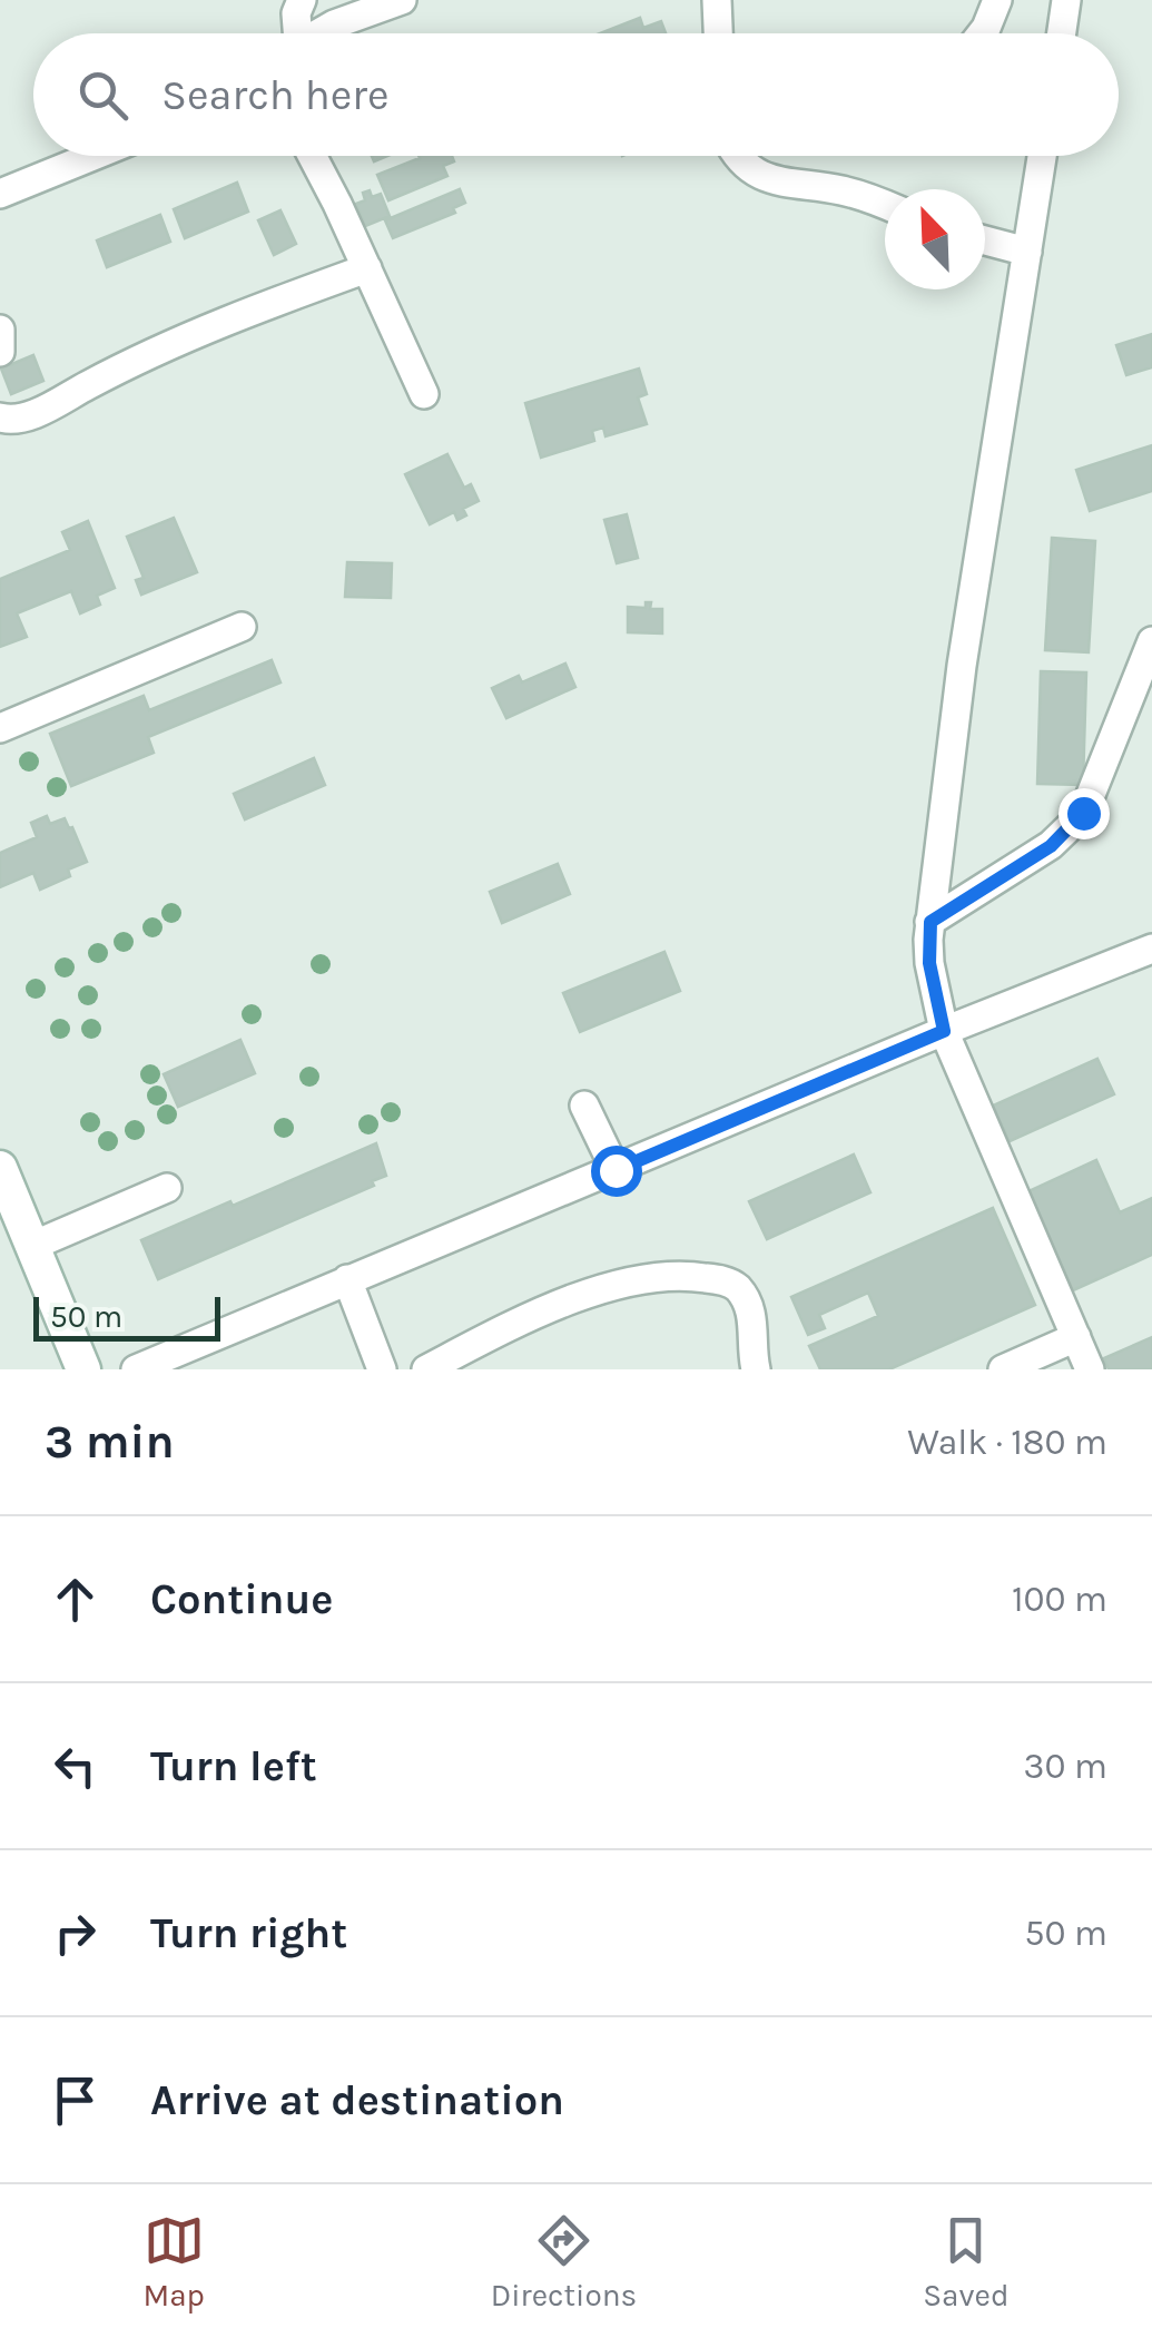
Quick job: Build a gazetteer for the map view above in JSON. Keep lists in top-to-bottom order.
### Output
{
  "scale_bar": "50 m",
  "north": "top left",
  "page": {
    "search": "Search here",
    "scale": "50 m",
    "heading": ["3 min", "Walk · 180 m"],
    "list": [
      ["Continue", "100 m"],
      ["Turn left", "30 m"],
      ["Turn right", "50 m"],
      "Arrive at destination"
    ],
    "nav": ["Map", "Directions", "Saved"]
  }
}
